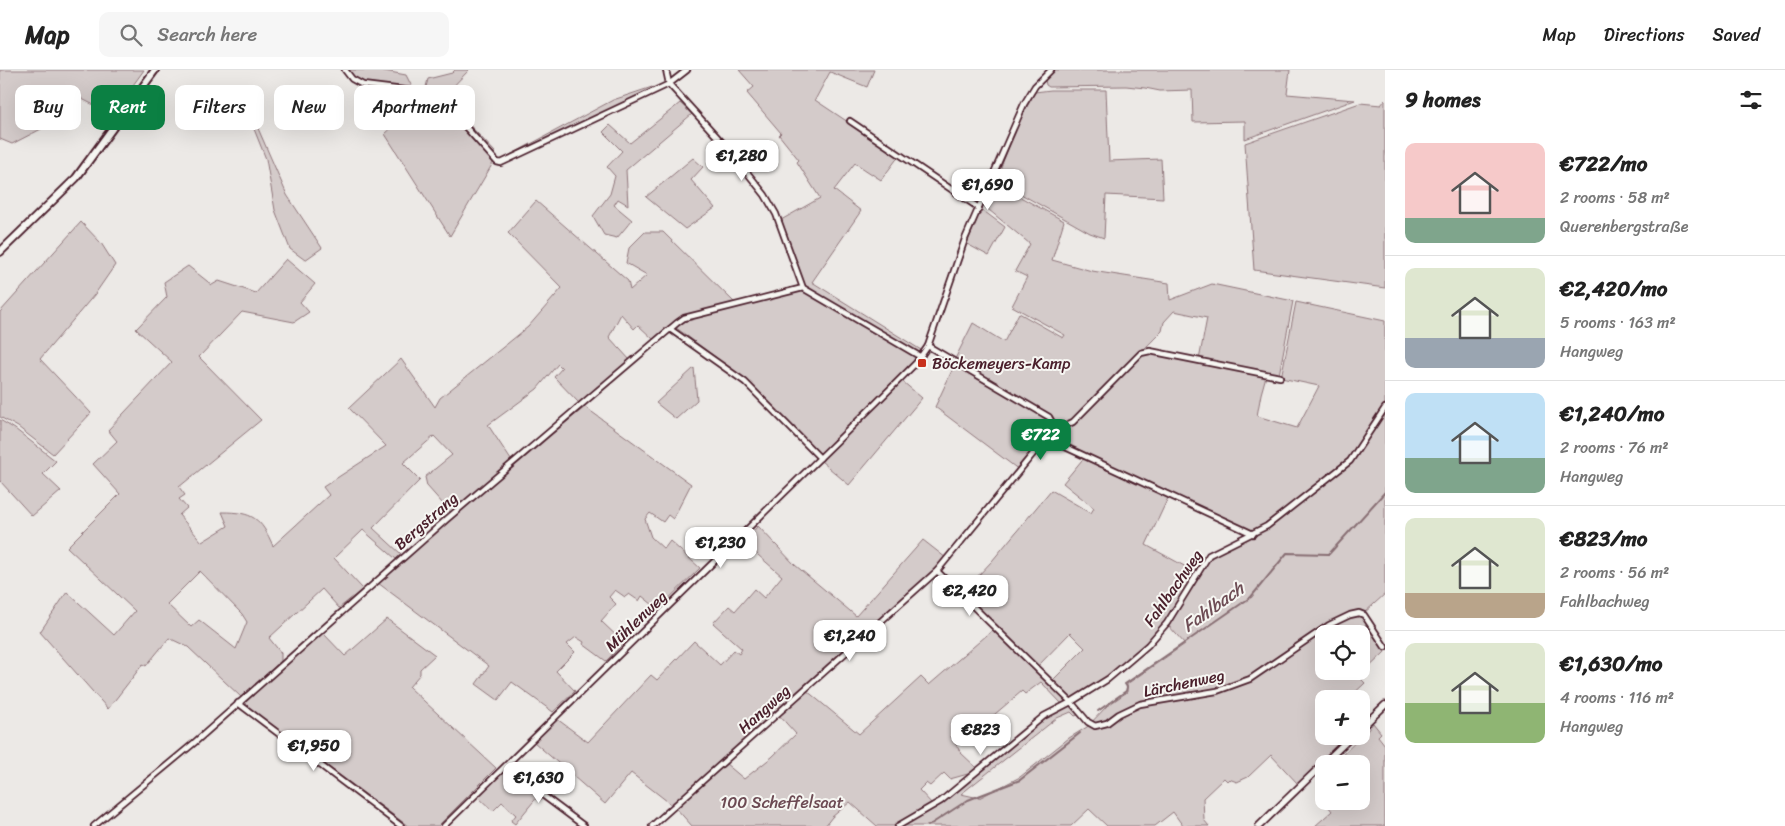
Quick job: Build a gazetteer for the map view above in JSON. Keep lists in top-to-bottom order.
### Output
{
  "streets": {
    "street": [
      "Bergstrang",
      "Fahlbachweg",
      "Mühlenweg",
      "Lärchenweg",
      "Hangweg"
    ]
  },
  "crossings": [
    ["Fahlbachweg", "Lärchenweg"],
    ["Lärchenweg", "Hangweg"]
  ],
  "water": ["Fahlbach"],
  "parks": ["100 Scheffelsaat"],
  "places": {
    "transit": ["Böckemeyers-Kamp"]
  },
  "page": {
    "header": "Map",
    "search": "Search here",
    "nav": ["Map", "Directions", "Saved"],
    "heading": "9 homes",
    "chip": [
      "Buy",
      "Rent",
      "Filters",
      "New",
      "Apartment"
    ],
    "list": [
      {
        "name": "€722/mo",
        "note": "2 rooms · 58 m² · Querenbergstraße"
      },
      {
        "name": "€2,420/mo",
        "note": "5 rooms · 163 m² · Hangweg"
      },
      {
        "name": "€1,240/mo",
        "note": "2 rooms · 76 m² · Hangweg"
      },
      {
        "name": "€823/mo",
        "note": "2 rooms · 56 m² · Fahlbachweg"
      },
      {
        "name": "€1,630/mo",
        "note": "4 rooms · 116 m² · Hangweg"
      }
    ],
    "price": [
      "€1,280",
      "€1,690",
      "€722",
      "€1,230",
      "€2,420",
      "€1,240",
      "€823",
      "€1,950",
      "€1,630"
    ],
    "map_buttons": ["+", "−"]
  }
}
